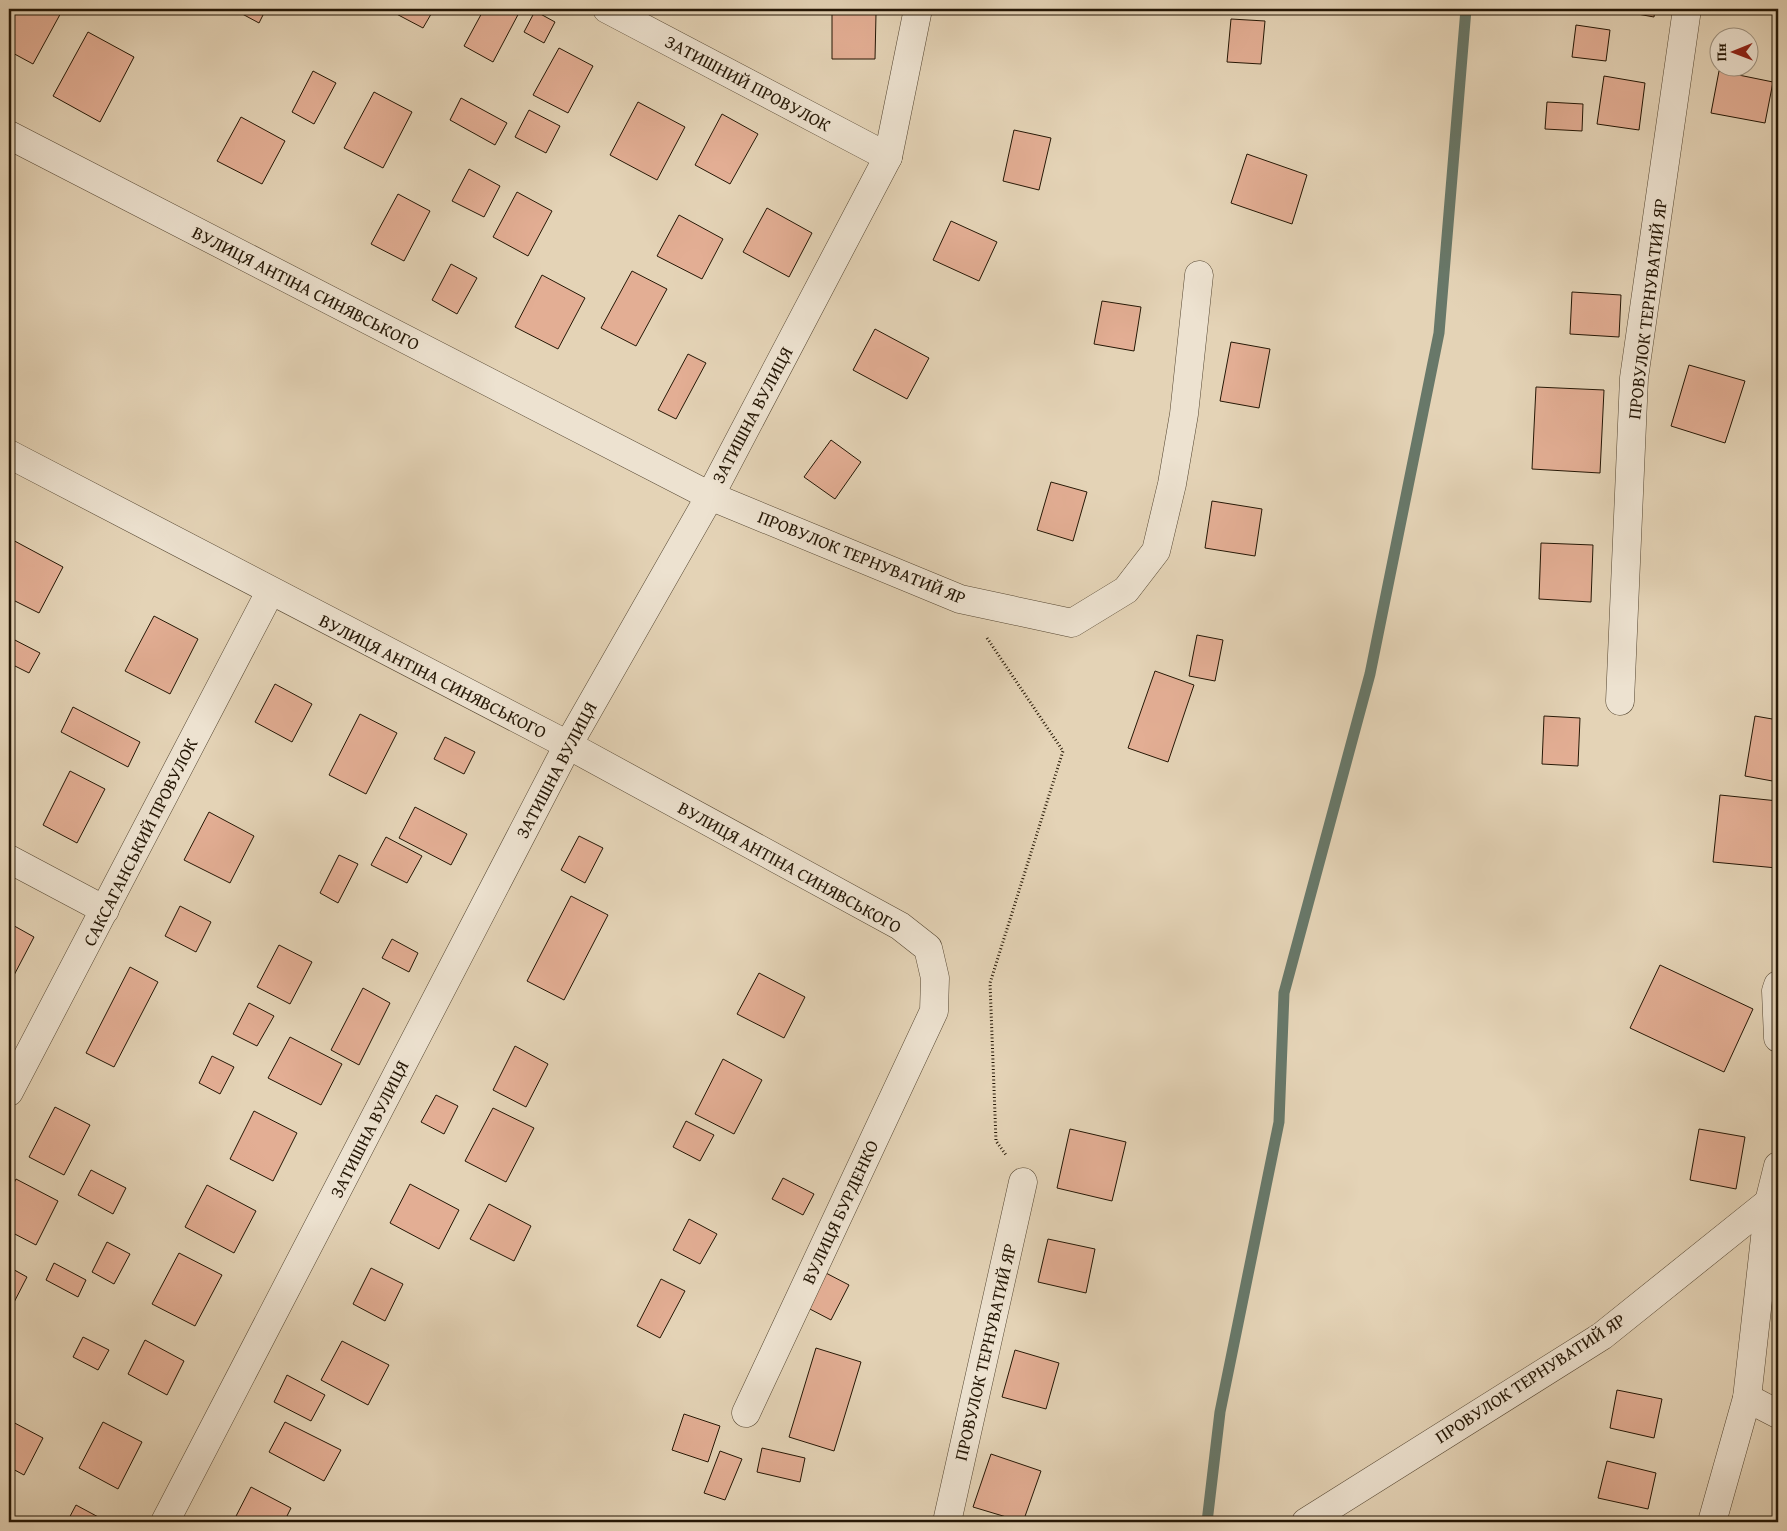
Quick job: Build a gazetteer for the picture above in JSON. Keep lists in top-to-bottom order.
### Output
{
  "streets": {
    "street": [
      "ЗАТИШНИЙ ПРОВУЛОК",
      "ВУЛИЦЯ АНТІНА СИНЯВСЬКОГО",
      "ПРОВУЛОК ТЕРНУВАТИЙ ЯР",
      "ЗАТИШНА ВУЛИЦЯ",
      "САКСАГАНСЬКИЙ ПРОВУЛОК",
      "ВУЛИЦЯ БУРДЕНКО"
    ]
  },
  "crossings": [
    ["ЗАТИШНИЙ ПРОВУЛОК", "ЗАТИШНА ВУЛИЦЯ"],
    ["ВУЛИЦЯ АНТІНА СИНЯВСЬКОГО", "ПРОВУЛОК ТЕРНУВАТИЙ ЯР"],
    ["ВУЛИЦЯ АНТІНА СИНЯВСЬКОГО", "ЗАТИШНА ВУЛИЦЯ"],
    ["ВУЛИЦЯ АНТІНА СИНЯВСЬКОГО", "САКСАГАНСЬКИЙ ПРОВУЛОК"],
    ["ВУЛИЦЯ АНТІНА СИНЯВСЬКОГО", "ВУЛИЦЯ БУРДЕНКО"],
    ["ПРОВУЛОК ТЕРНУВАТИЙ ЯР", "ЗАТИШНА ВУЛИЦЯ"]
  ],
  "north": "left"
}
